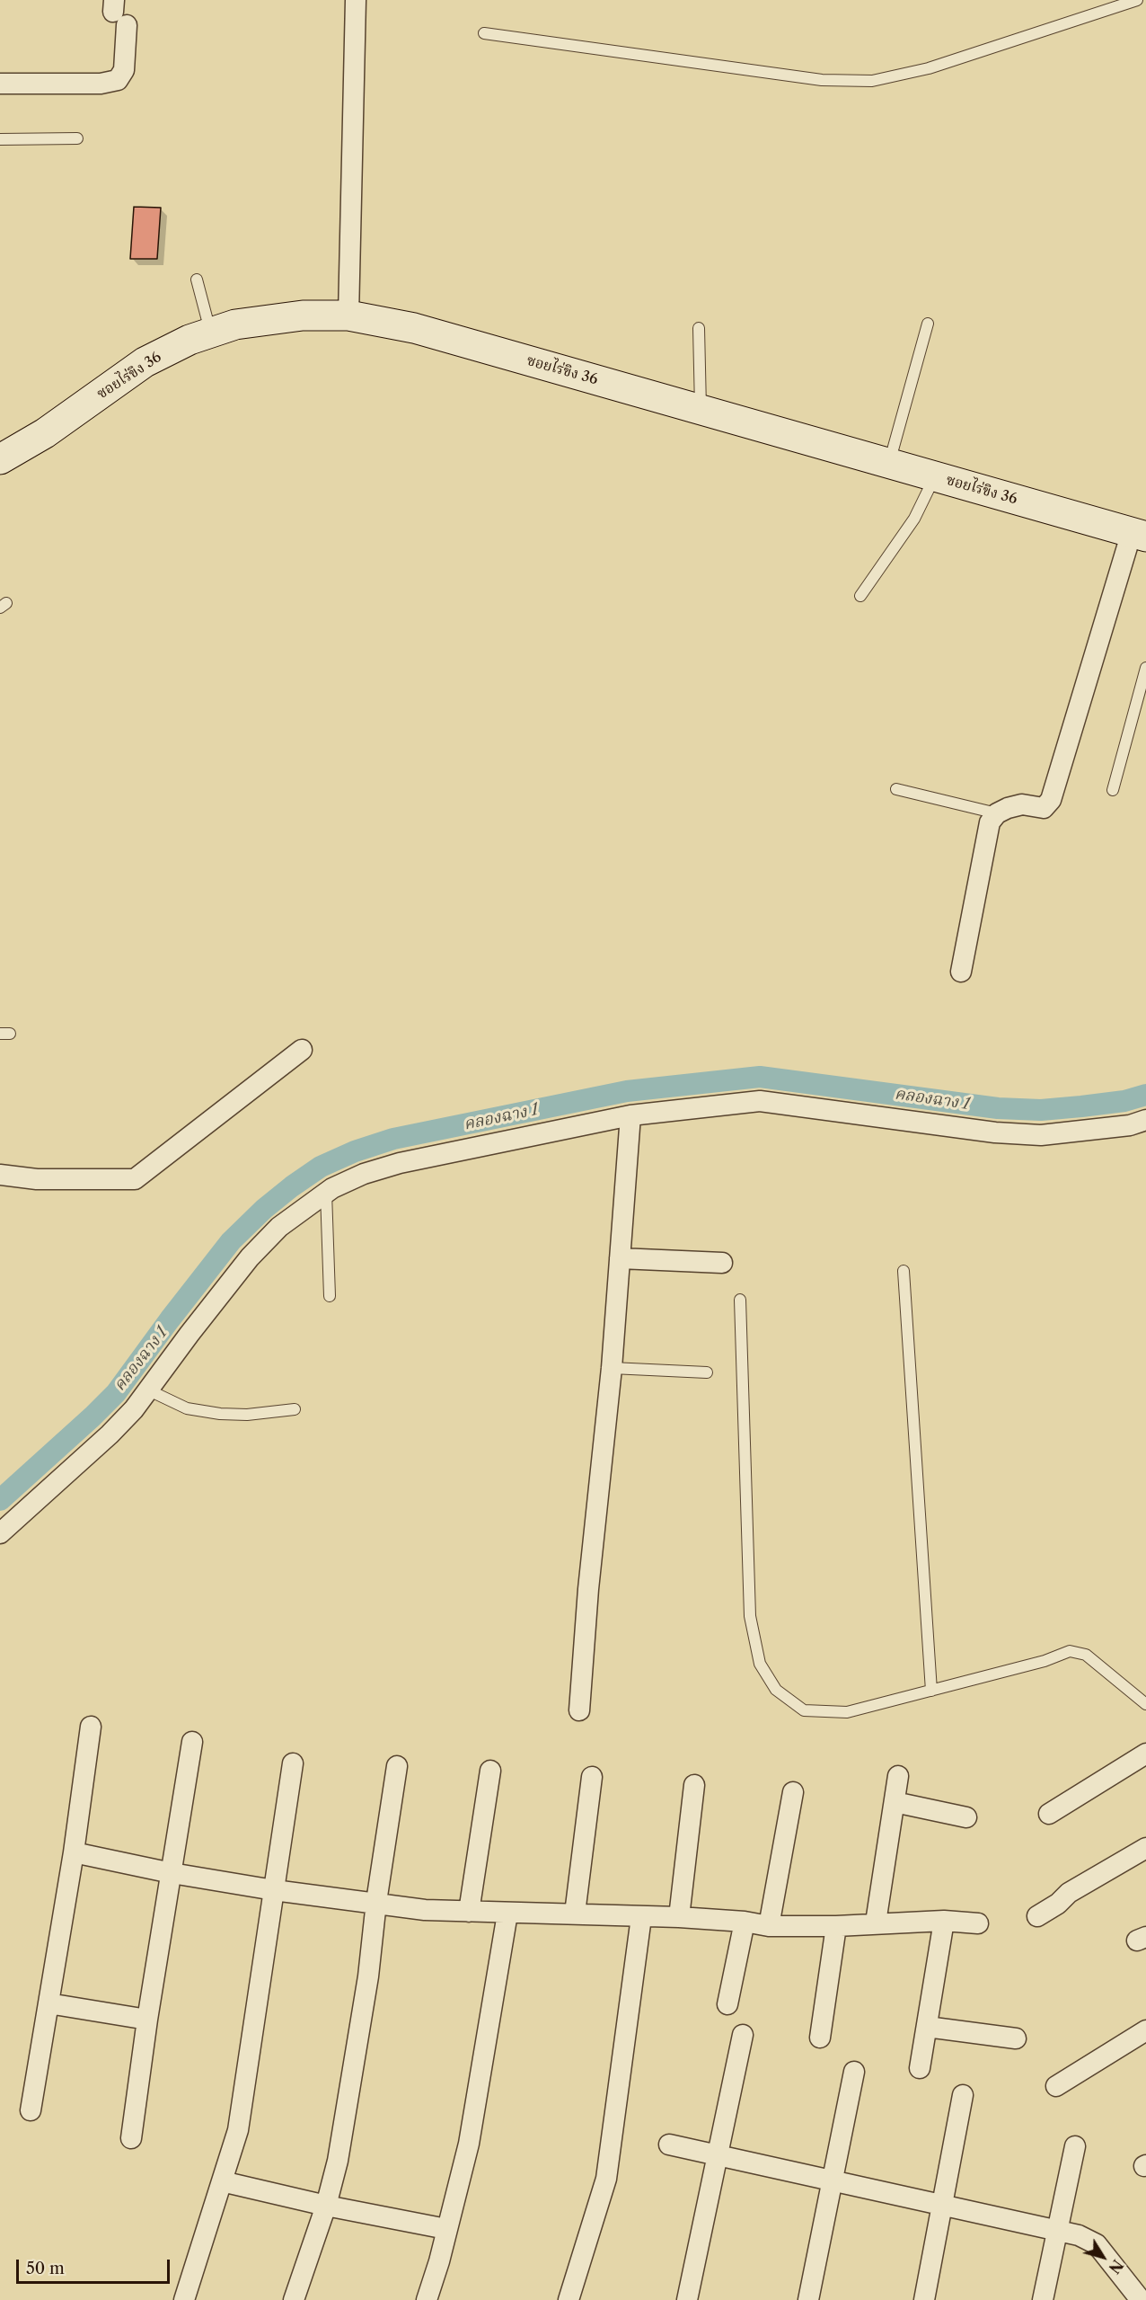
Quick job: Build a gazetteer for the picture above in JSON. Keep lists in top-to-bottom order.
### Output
{
  "streets": {
    "street": ["ซอยไร่ขิง 36"]
  },
  "water": ["คลองฉาง 1"],
  "scale_bar": "50 m",
  "north": "bottom right"
}
